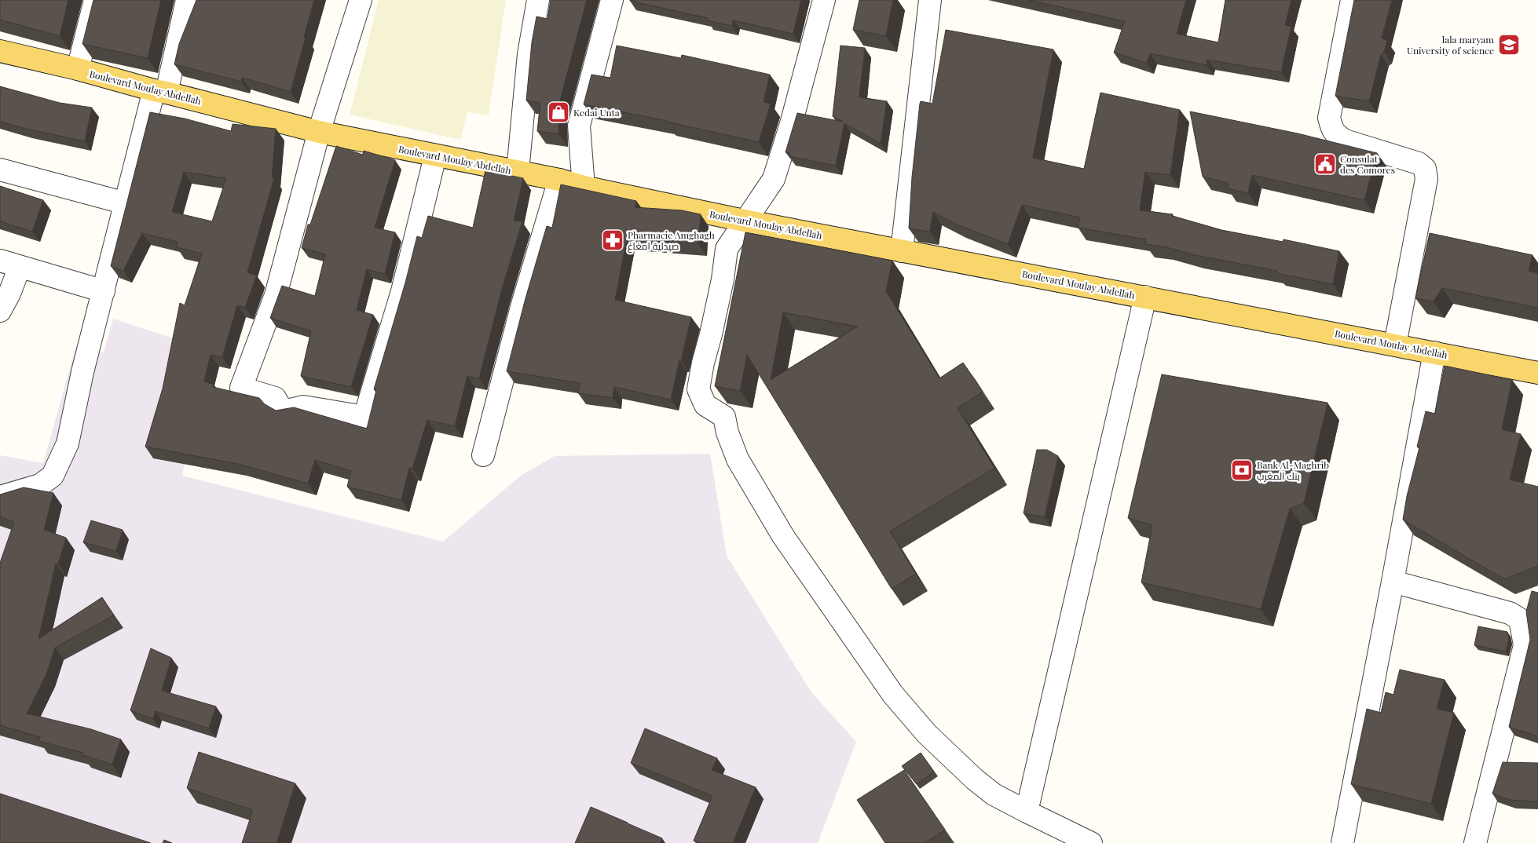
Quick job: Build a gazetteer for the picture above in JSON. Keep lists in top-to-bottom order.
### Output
{
  "streets": {
    "main road": ["Boulevard Moulay Abdellah"]
  },
  "places": {
    "school or university": ["lala maryam University of science"],
    "shop": ["Kedai Unta"],
    "public building": ["Consulat des Comores"],
    "pharmacy": ["Pharmacie Amghagh صيدلية امغاغ"],
    "bank": ["Bank Al-Maghrib بنك المغرب"]
  }
}
